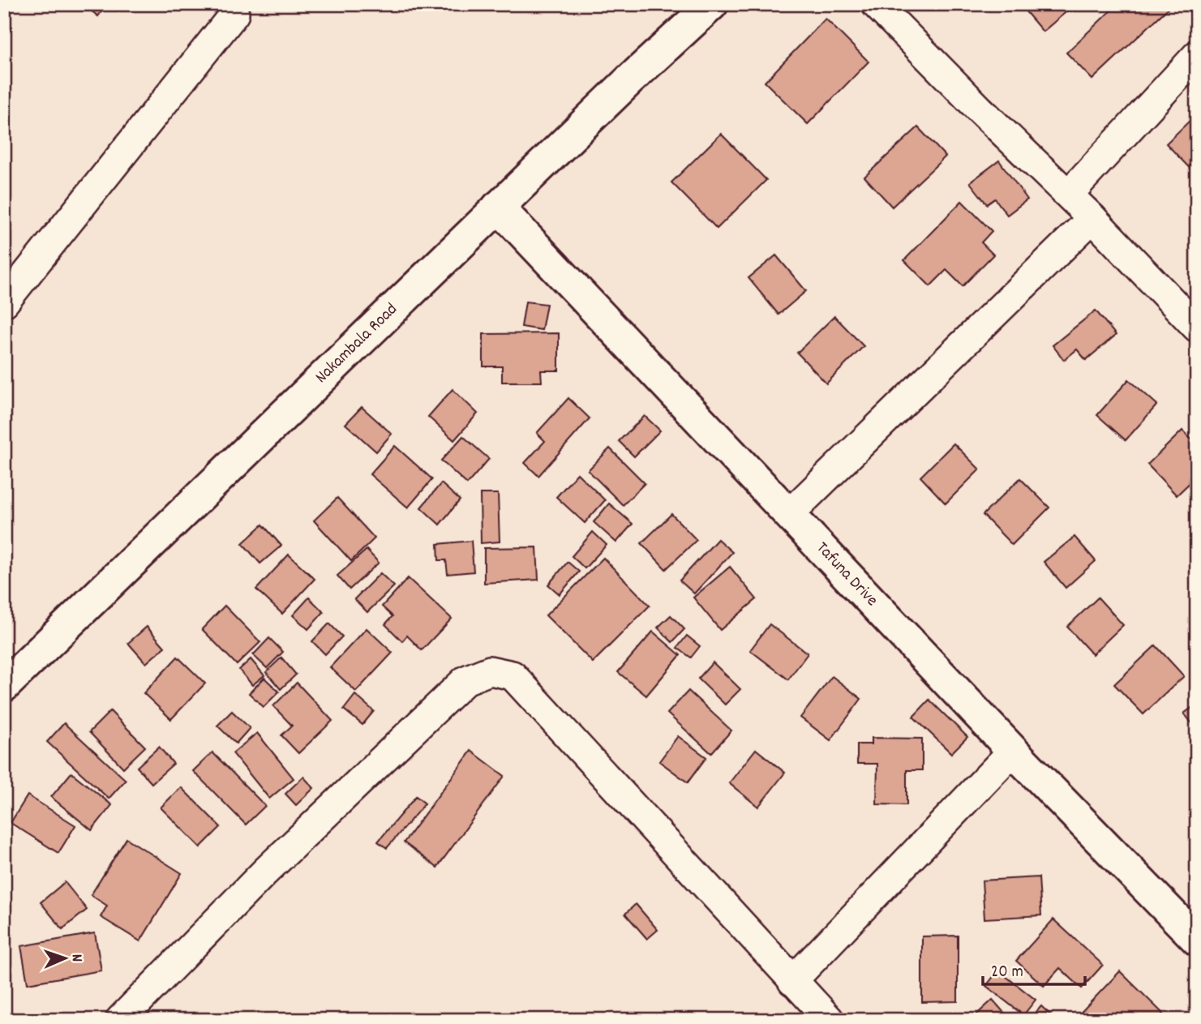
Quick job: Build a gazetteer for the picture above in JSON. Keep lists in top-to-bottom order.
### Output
{
  "streets": {
    "main road": ["Nakambala Road", "Tafuna Drive"]
  },
  "crossings": [
    ["Nakambala Road", "Tafuna Drive"]
  ],
  "scale_bar": "20 m",
  "north": "right"
}
